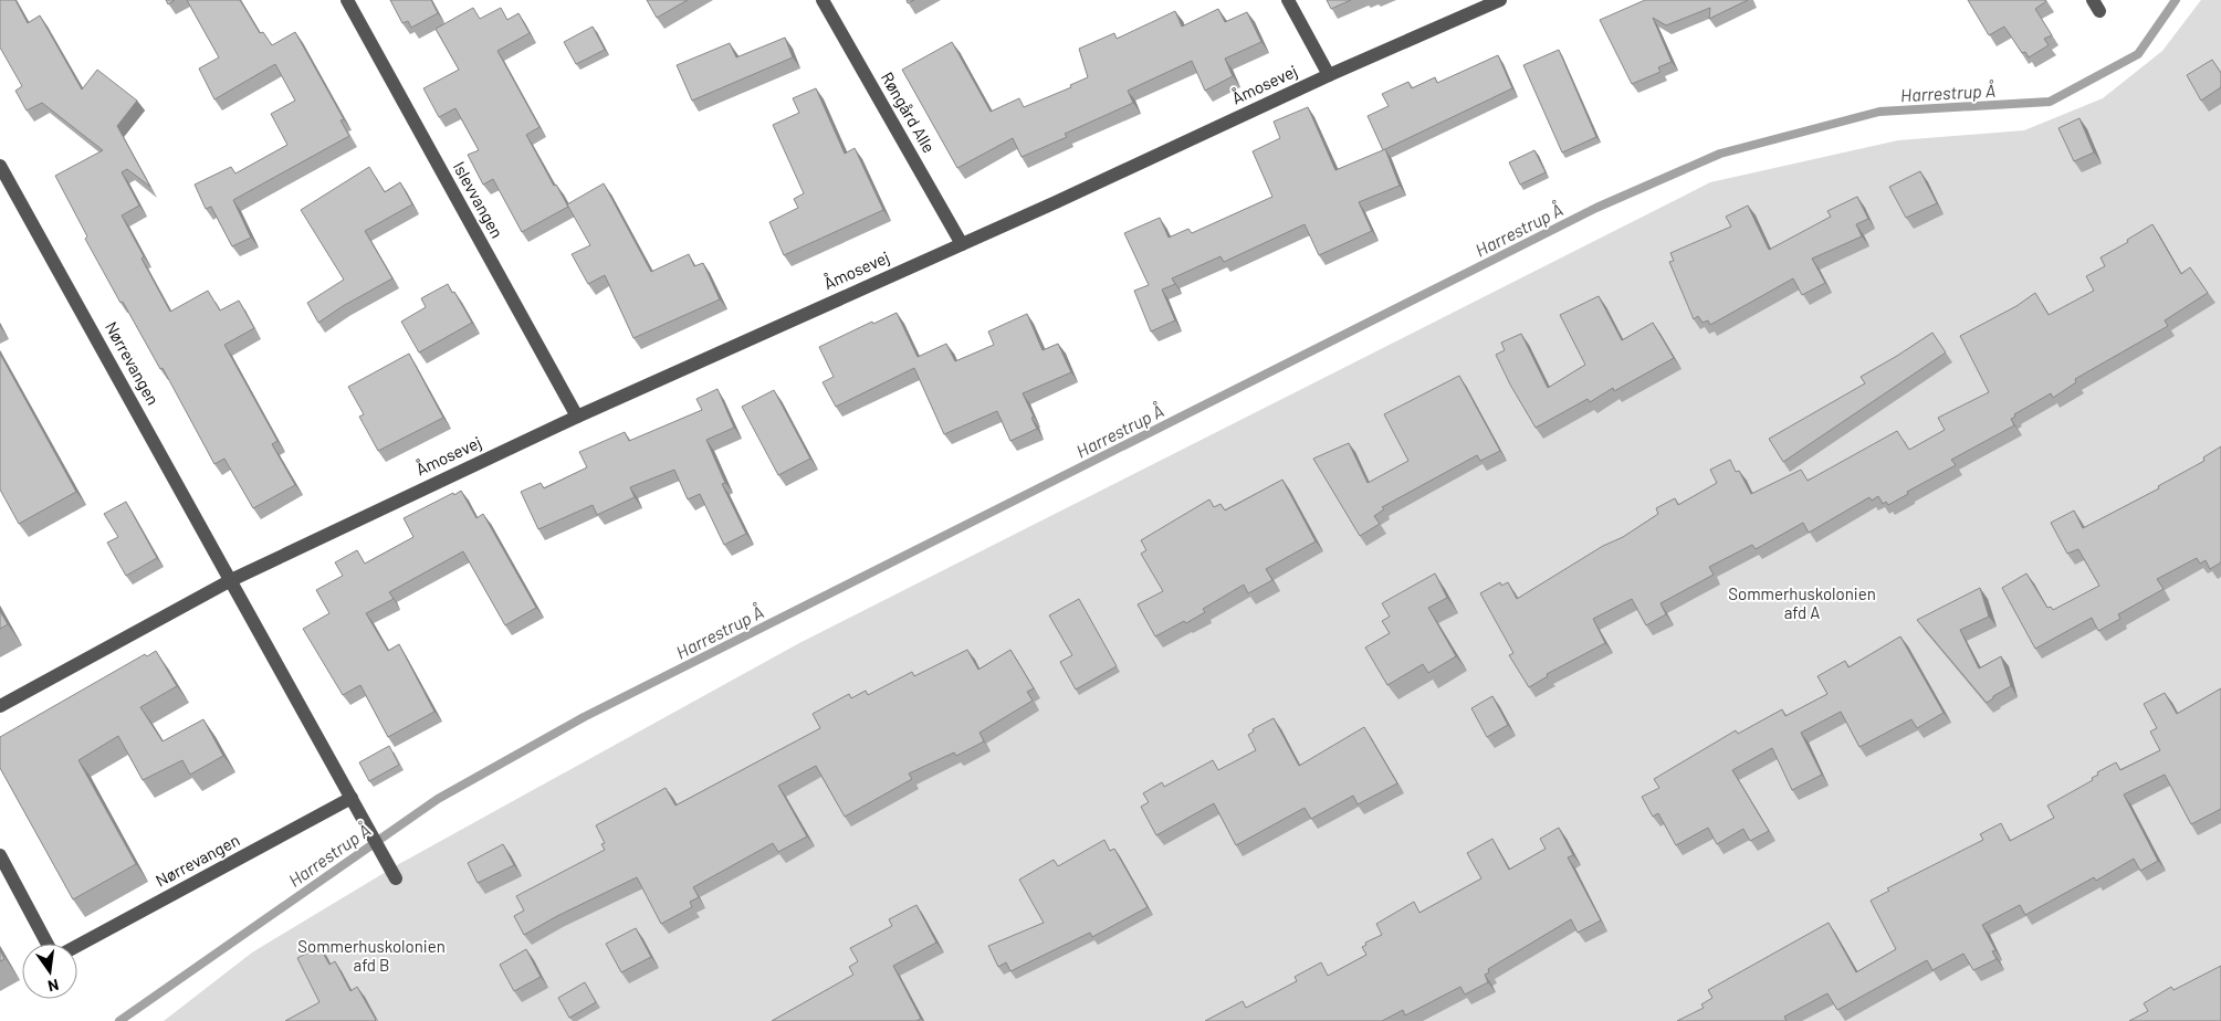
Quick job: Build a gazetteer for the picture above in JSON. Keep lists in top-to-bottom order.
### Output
{
  "streets": {
    "street": [
      "Åmosevej",
      "Røngård Alle",
      "Islevvangen",
      "Nørrevangen"
    ]
  },
  "crossings": [
    ["Åmosevej", "Røngård Alle"],
    ["Åmosevej", "Islevvangen"],
    ["Åmosevej", "Nørrevangen"]
  ],
  "water": ["Harrestrup Å"],
  "parks": ["Sommerhuskolonien afd A", "Sommerhuskolonien afd B"],
  "north": "bottom"
}
